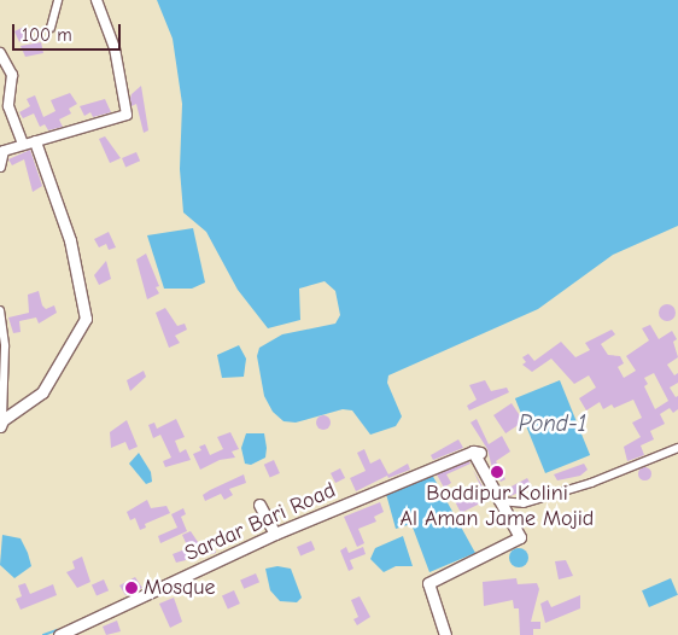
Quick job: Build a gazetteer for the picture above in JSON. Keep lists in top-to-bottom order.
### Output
{
  "streets": {
    "main road": ["Sardar Bari Road"]
  },
  "water": ["Pond-1"],
  "places": ["Boddipur Kolini Al Aman Jame Mojid", "Mosque"],
  "scale_bar": "100 m"
}
